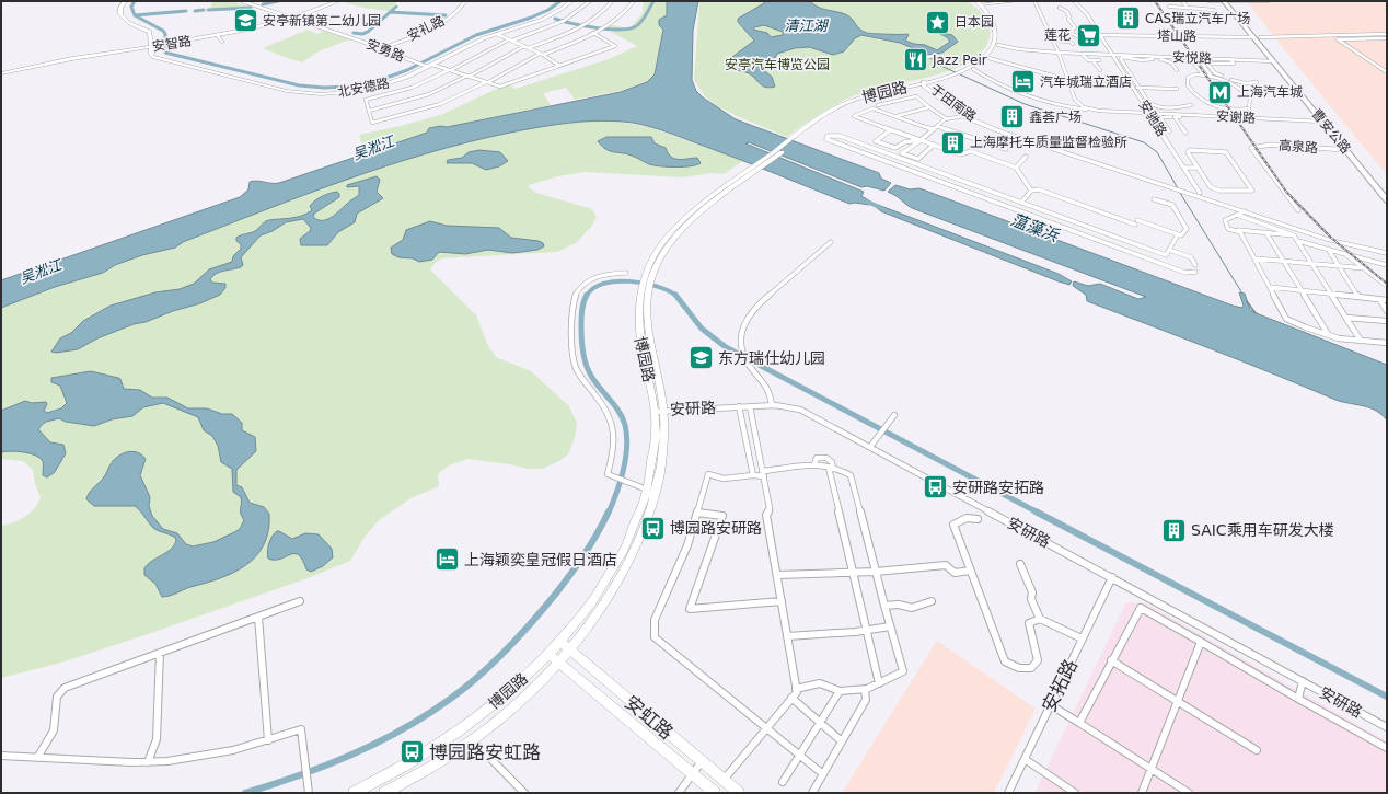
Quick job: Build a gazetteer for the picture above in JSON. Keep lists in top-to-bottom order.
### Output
{
  "streets": {
    "highway": ["曹安公路"],
    "main road": [
      "安智路",
      "北安德路",
      "博园路",
      "于田南路",
      "安虹路"
    ],
    "street": [
      "安礼路",
      "塔山路",
      "安勇路",
      "安悦路",
      "安谢路",
      "安驰路",
      "高泉路",
      "安研路",
      "安拓路"
    ]
  },
  "crossings": [
    ["安礼路", "安勇路"],
    ["塔山路", "安驰路"],
    ["塔山路", "曹安公路"],
    ["安智路", "安勇路"],
    ["安智路", "北安德路"],
    ["安勇路", "北安德路"],
    ["安悦路", "博园路"],
    ["安悦路", "安驰路"],
    ["安悦路", "曹安公路"],
    ["博园路", "于田南路"],
    ["博园路", "安谢路"],
    ["博园路", "安研路"],
    ["博园路", "安虹路"],
    ["于田南路", "安驰路"],
    ["安谢路", "安驰路"],
    ["安谢路", "曹安公路"],
    ["曹安公路", "高泉路"],
    ["安研路", "安拓路"]
  ],
  "water": ["清江湖", "吴淞江", "蕰藻浜"],
  "parks": ["安亭汽车博览公园"],
  "places": {
    "building": [
      "CAS瑞立汽车广场",
      "鑫荟广场",
      "上海摩托车质量监督检验所",
      "SAIC乘用车研发大楼"
    ],
    "school or university": ["安亭新镇第二幼儿园", "东方瑞仕幼儿园"],
    "place": ["日本园"],
    "supermarket": ["莲花"],
    "restaurant": ["Jazz Peir"],
    "hotel": ["汽车城瑞立酒店", "上海颖奕皇冠假日酒店"],
    "metro station": ["上海汽车城"],
    "bus stop": ["安研路安拓路", "博园路安研路", "博园路安虹路"]
  }
}
